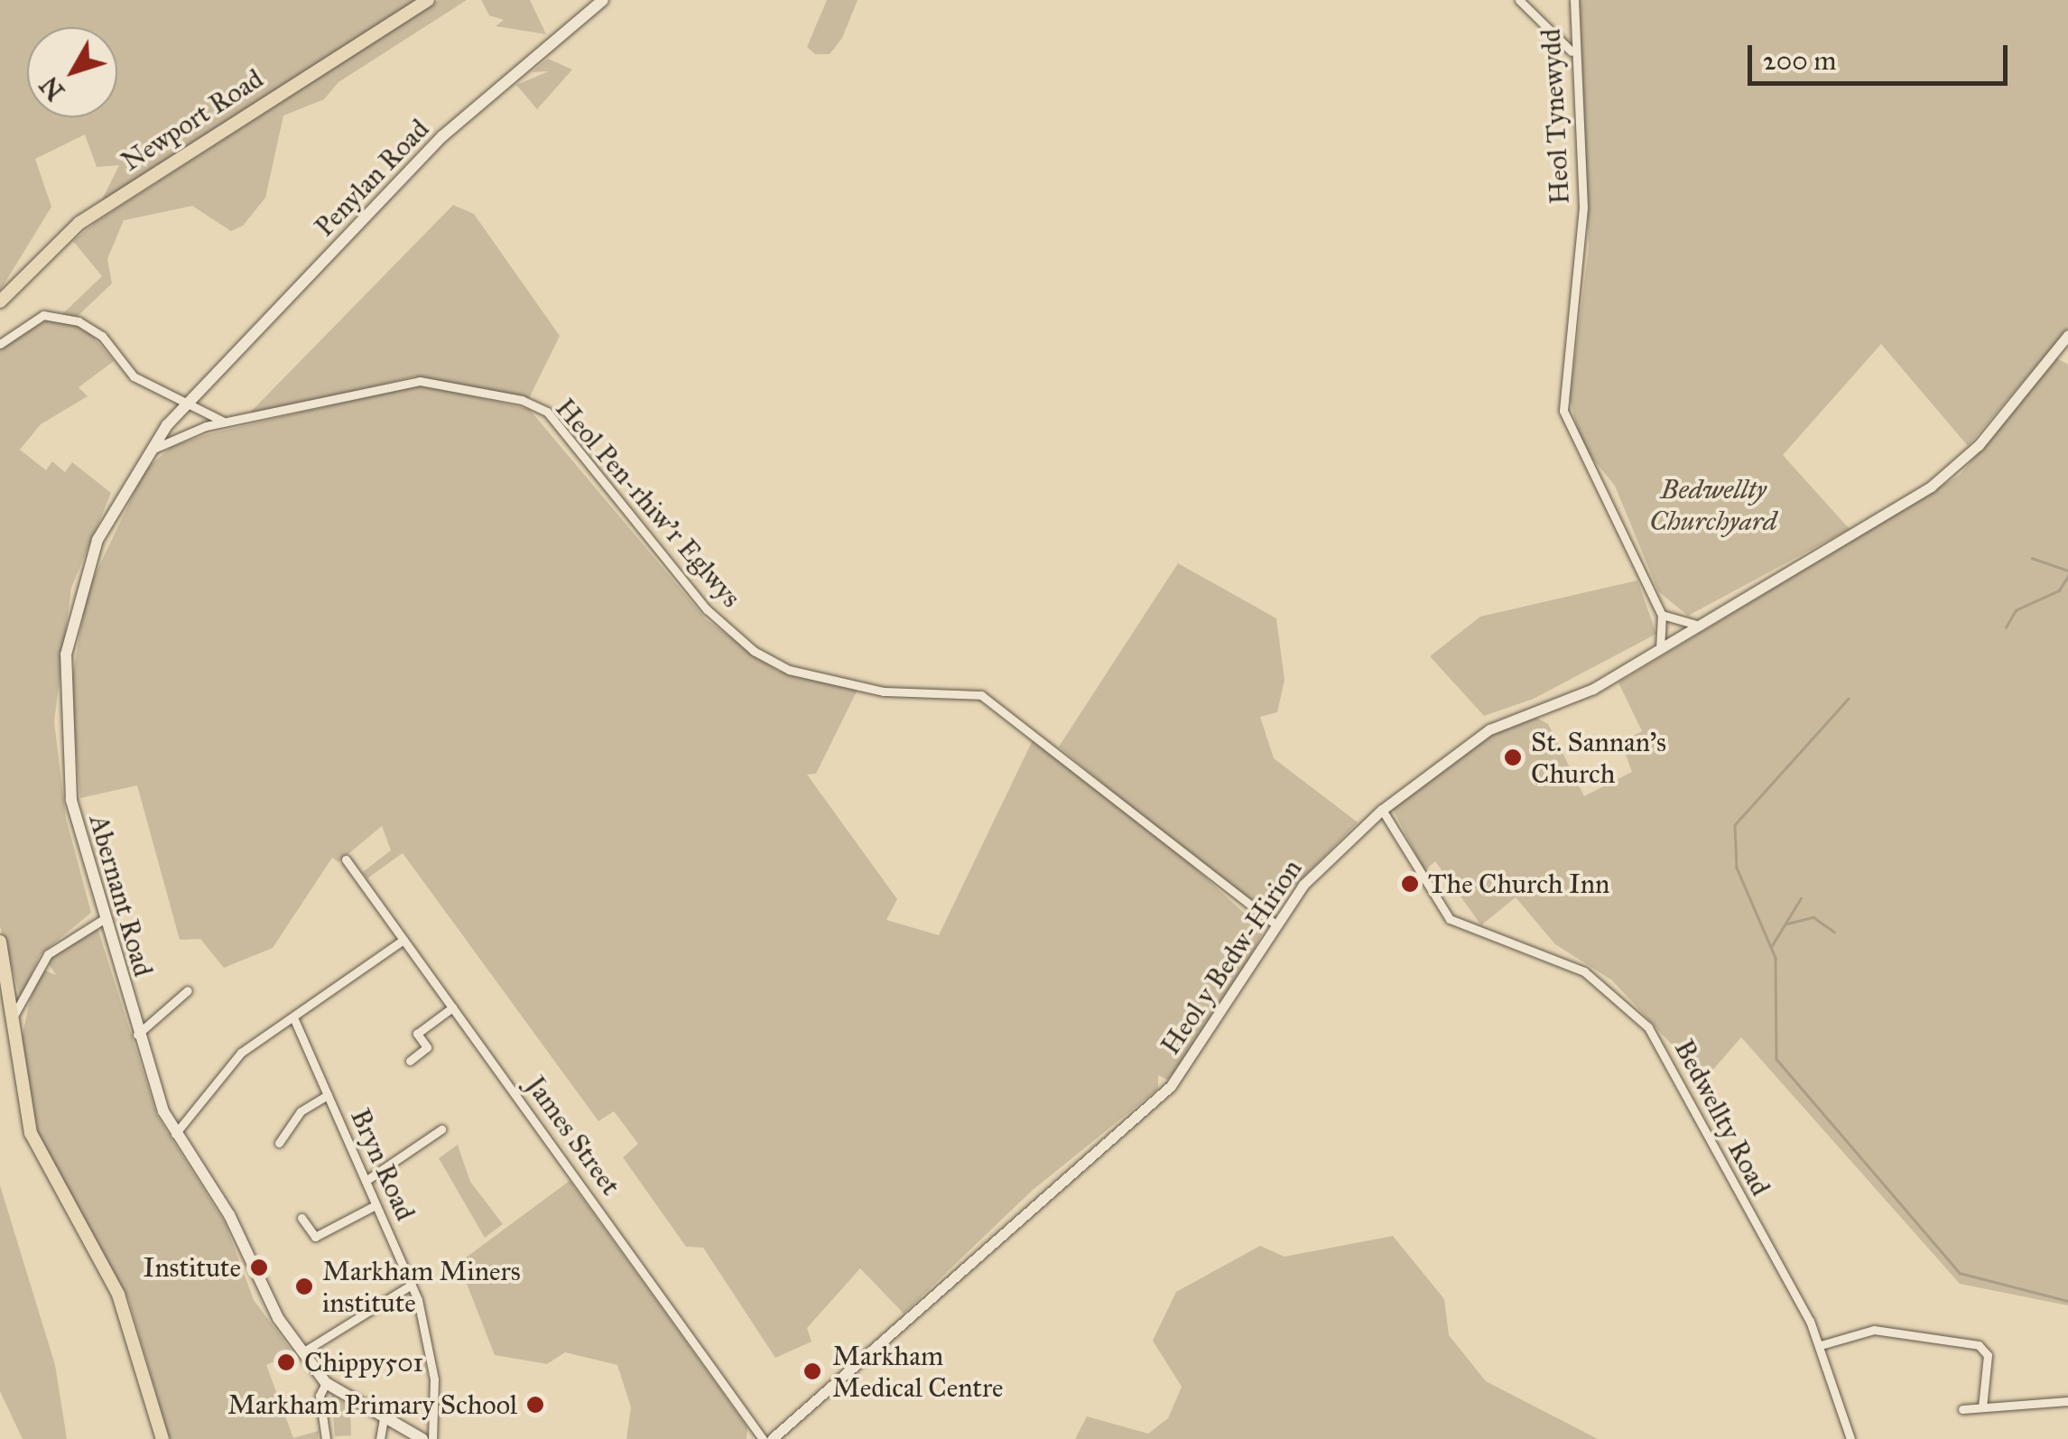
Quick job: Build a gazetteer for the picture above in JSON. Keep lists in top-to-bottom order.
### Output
{
  "streets": {
    "main road": ["Newport Road", "Penylan Road", "Abernant Road"],
    "street": [
      "Heol Tynewydd",
      "Heol Pen-rhiw'r Eglwys",
      "Heol y Bedw-Hirion",
      "Bedwellty Road",
      "James Street",
      "Bryn Road"
    ]
  },
  "crossings": [
    ["Penylan Road", "Abernant Road"],
    ["Heol Pen-rhiw'r Eglwys", "Abernant Road"],
    ["Heol Pen-rhiw'r Eglwys", "Heol y Bedw-Hirion"],
    ["Heol y Bedw-Hirion", "Bedwellty Road"]
  ],
  "parks": ["Bedwellty Churchyard"],
  "places": [
    "St. Sannan's Church",
    "The Church Inn",
    "Institute",
    "Markham Miners institute",
    "Chippy501",
    "Markham Medical Centre",
    "Markham Primary School"
  ],
  "scale_bar": "200 m",
  "north": "bottom left"
}
